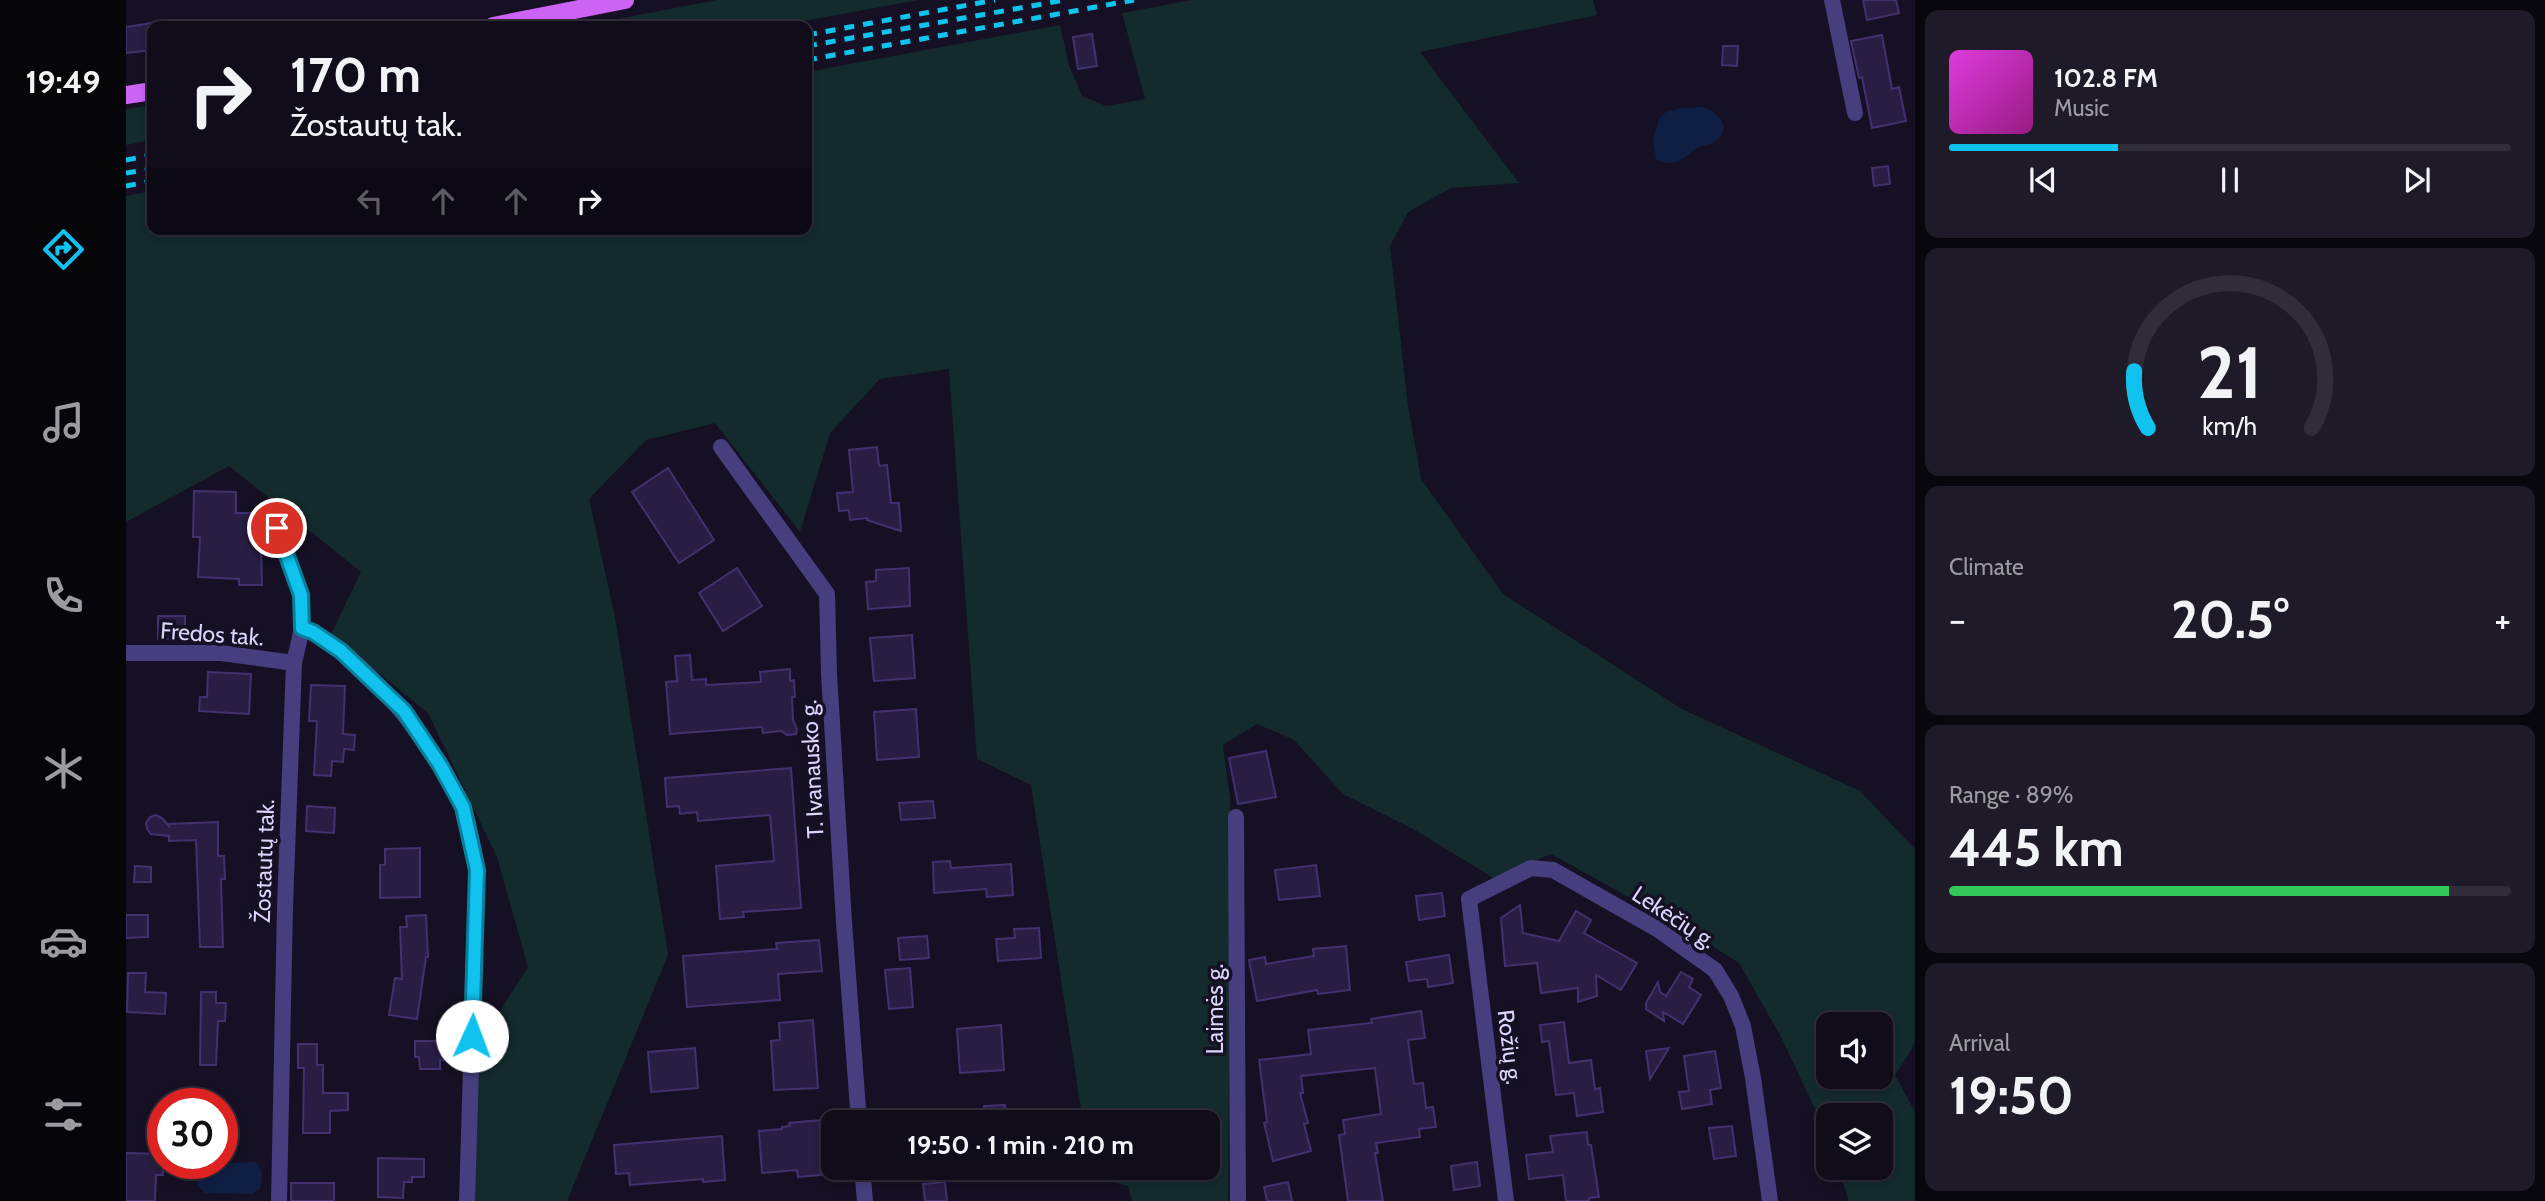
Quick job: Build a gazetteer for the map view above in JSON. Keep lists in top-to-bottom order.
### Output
{
  "streets": {
    "street": [
      "Fredos tak.",
      "T. Ivanausko g.",
      "Žostautų tak.",
      "Lekėčių g.",
      "Laimės g.",
      "Rožių g."
    ]
  },
  "crossings": [
    ["Fredos tak.", "Žostautų tak."],
    ["Lekėčių g.", "Rožių g."]
  ],
  "page": {
    "tabs": "19:49",
    "turn": ["170 m", "Žostautų tak."],
    "song": ["102.8 FM", "Music"],
    "tile": [
      "Climate",
      ["Range · 89%", "445 km"],
      ["Arrival", "19:50"]
    ],
    "heat": ["−", "20.5°", "+"],
    "limit": "30",
    "trip": "19:50 · 1 min · 210 m",
    "gauge": ["21", "km/h"]
  }
}
